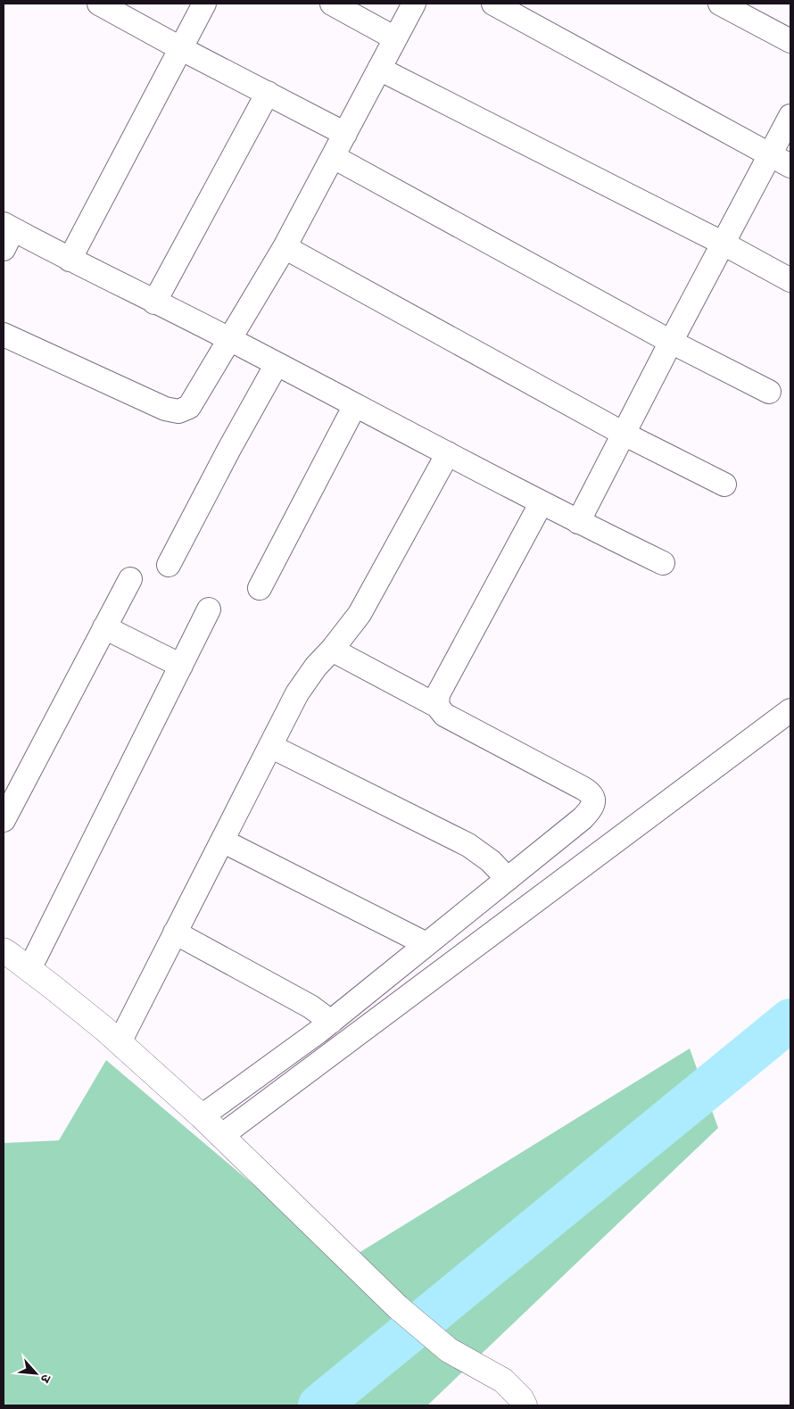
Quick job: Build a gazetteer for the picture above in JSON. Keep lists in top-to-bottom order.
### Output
{
  "north": "bottom right"
}
